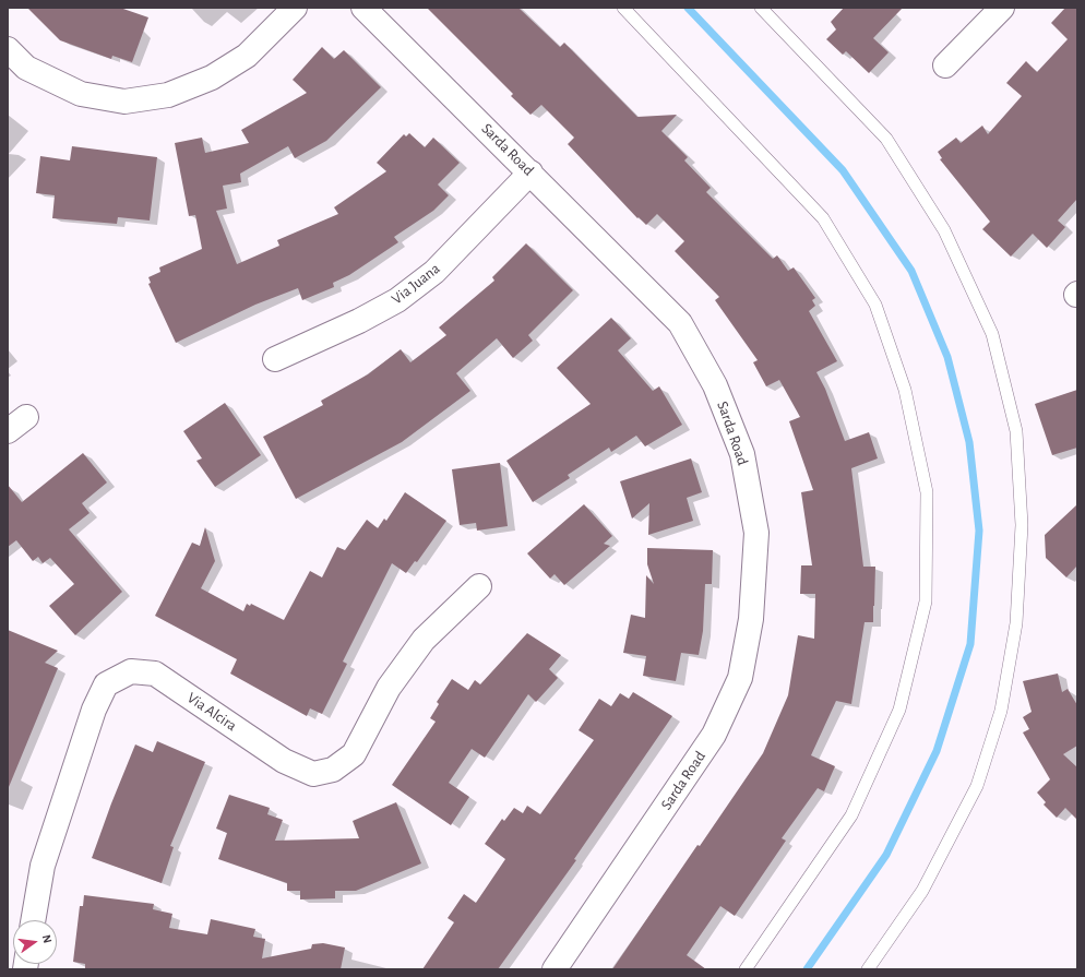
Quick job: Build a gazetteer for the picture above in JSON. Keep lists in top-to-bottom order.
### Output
{
  "streets": {
    "street": ["Sarda Road", "Via Juana", "Via Alcira"]
  },
  "crossings": [
    ["Sarda Road", "Via Juana"]
  ],
  "north": "right"
}
